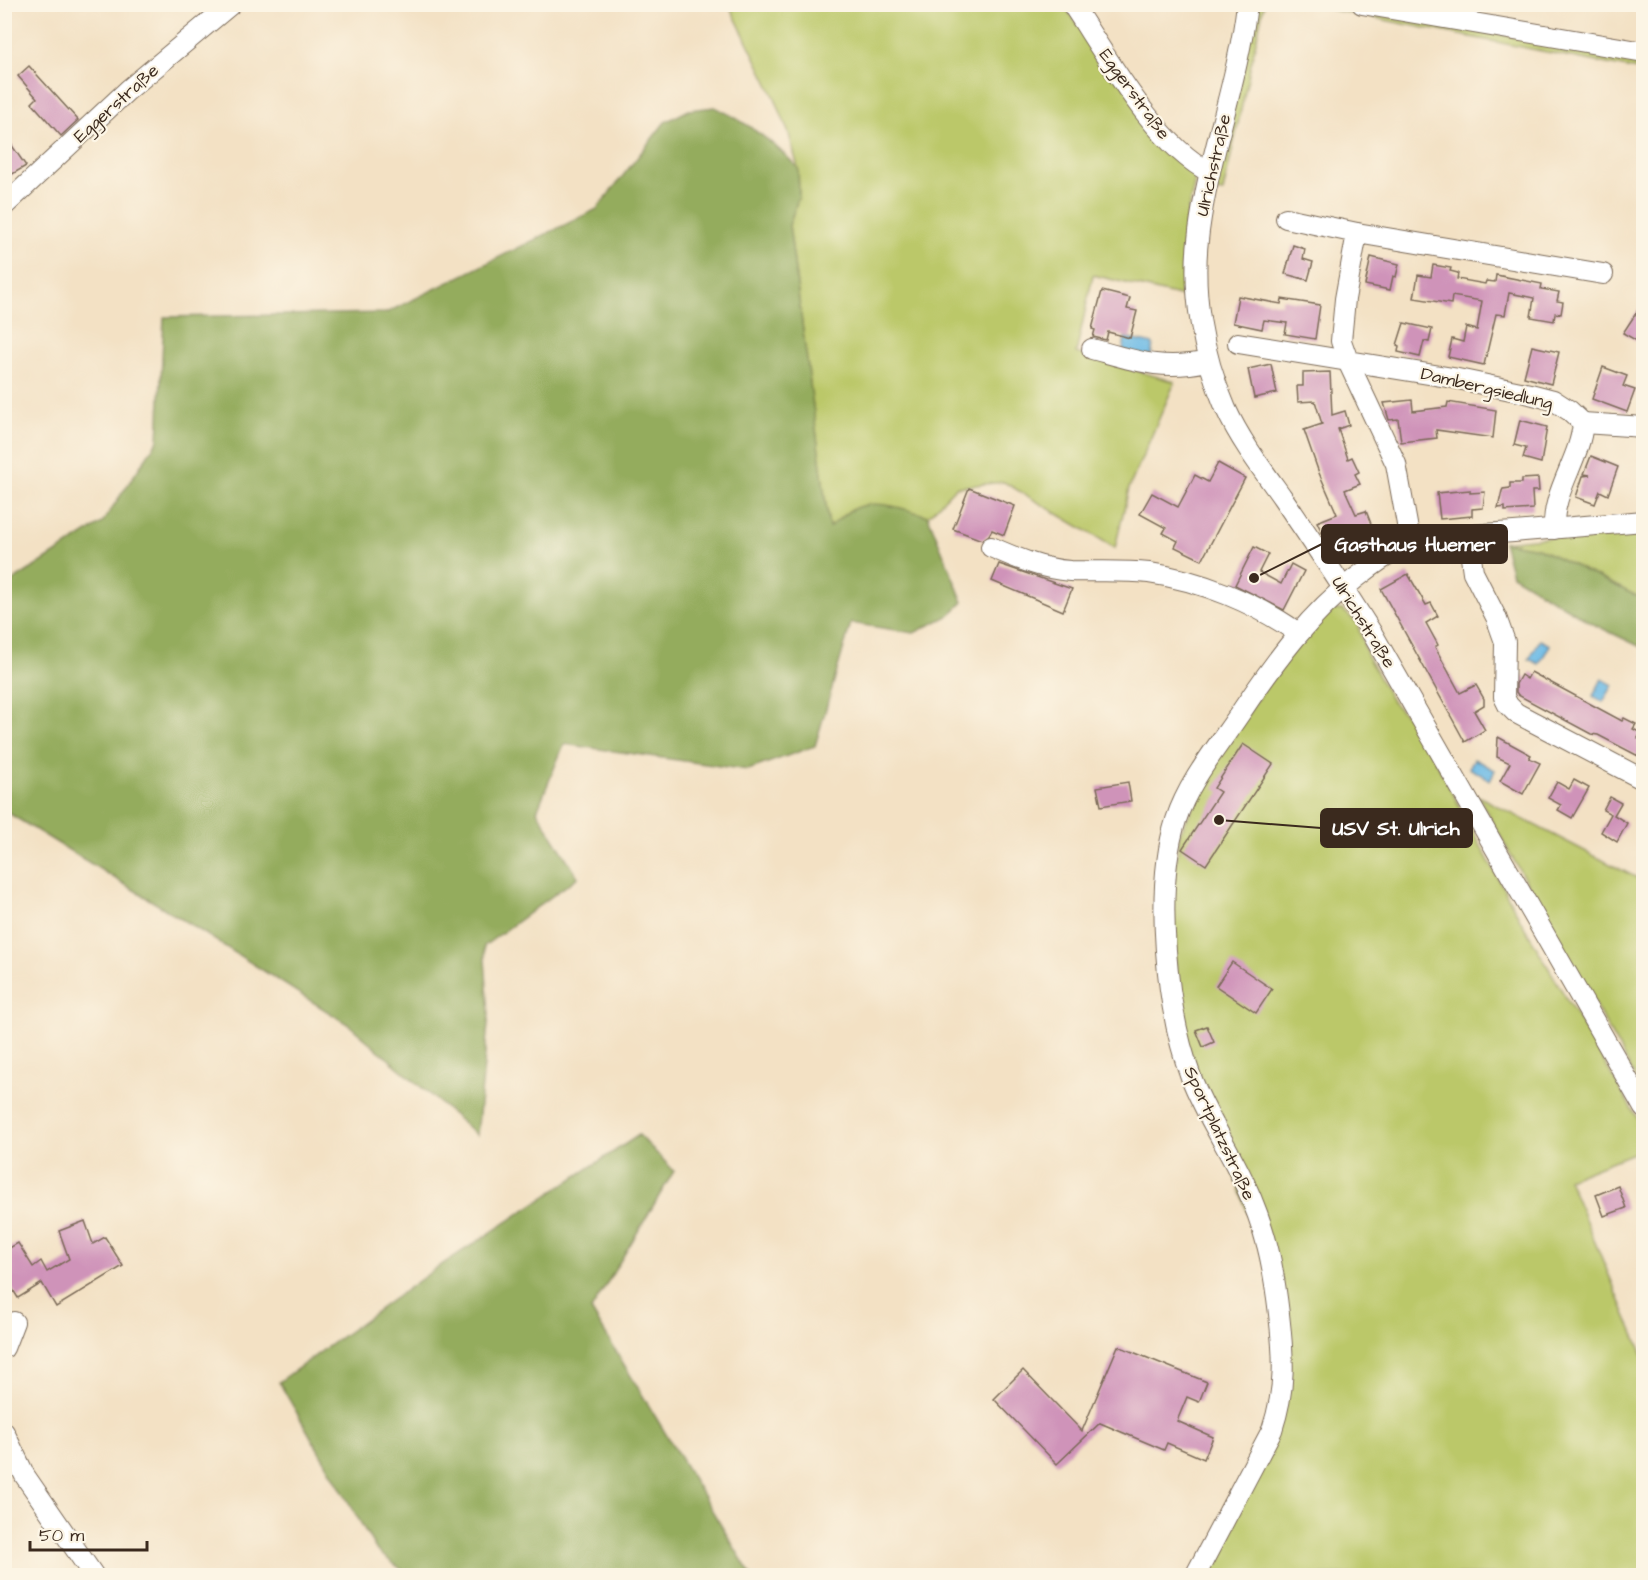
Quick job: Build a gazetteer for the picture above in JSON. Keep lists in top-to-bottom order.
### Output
{
  "streets": {
    "street": [
      "Eggerstraße",
      "Ulrichstraße",
      "Dambergsiedlung",
      "Sportplatzstraße"
    ]
  },
  "crossings": [
    ["Eggerstraße", "Ulrichstraße"],
    ["Ulrichstraße", "Sportplatzstraße"]
  ],
  "places": ["Gasthaus Huemer", "USV St. Ulrich"],
  "scale_bar": "50 m"
}
